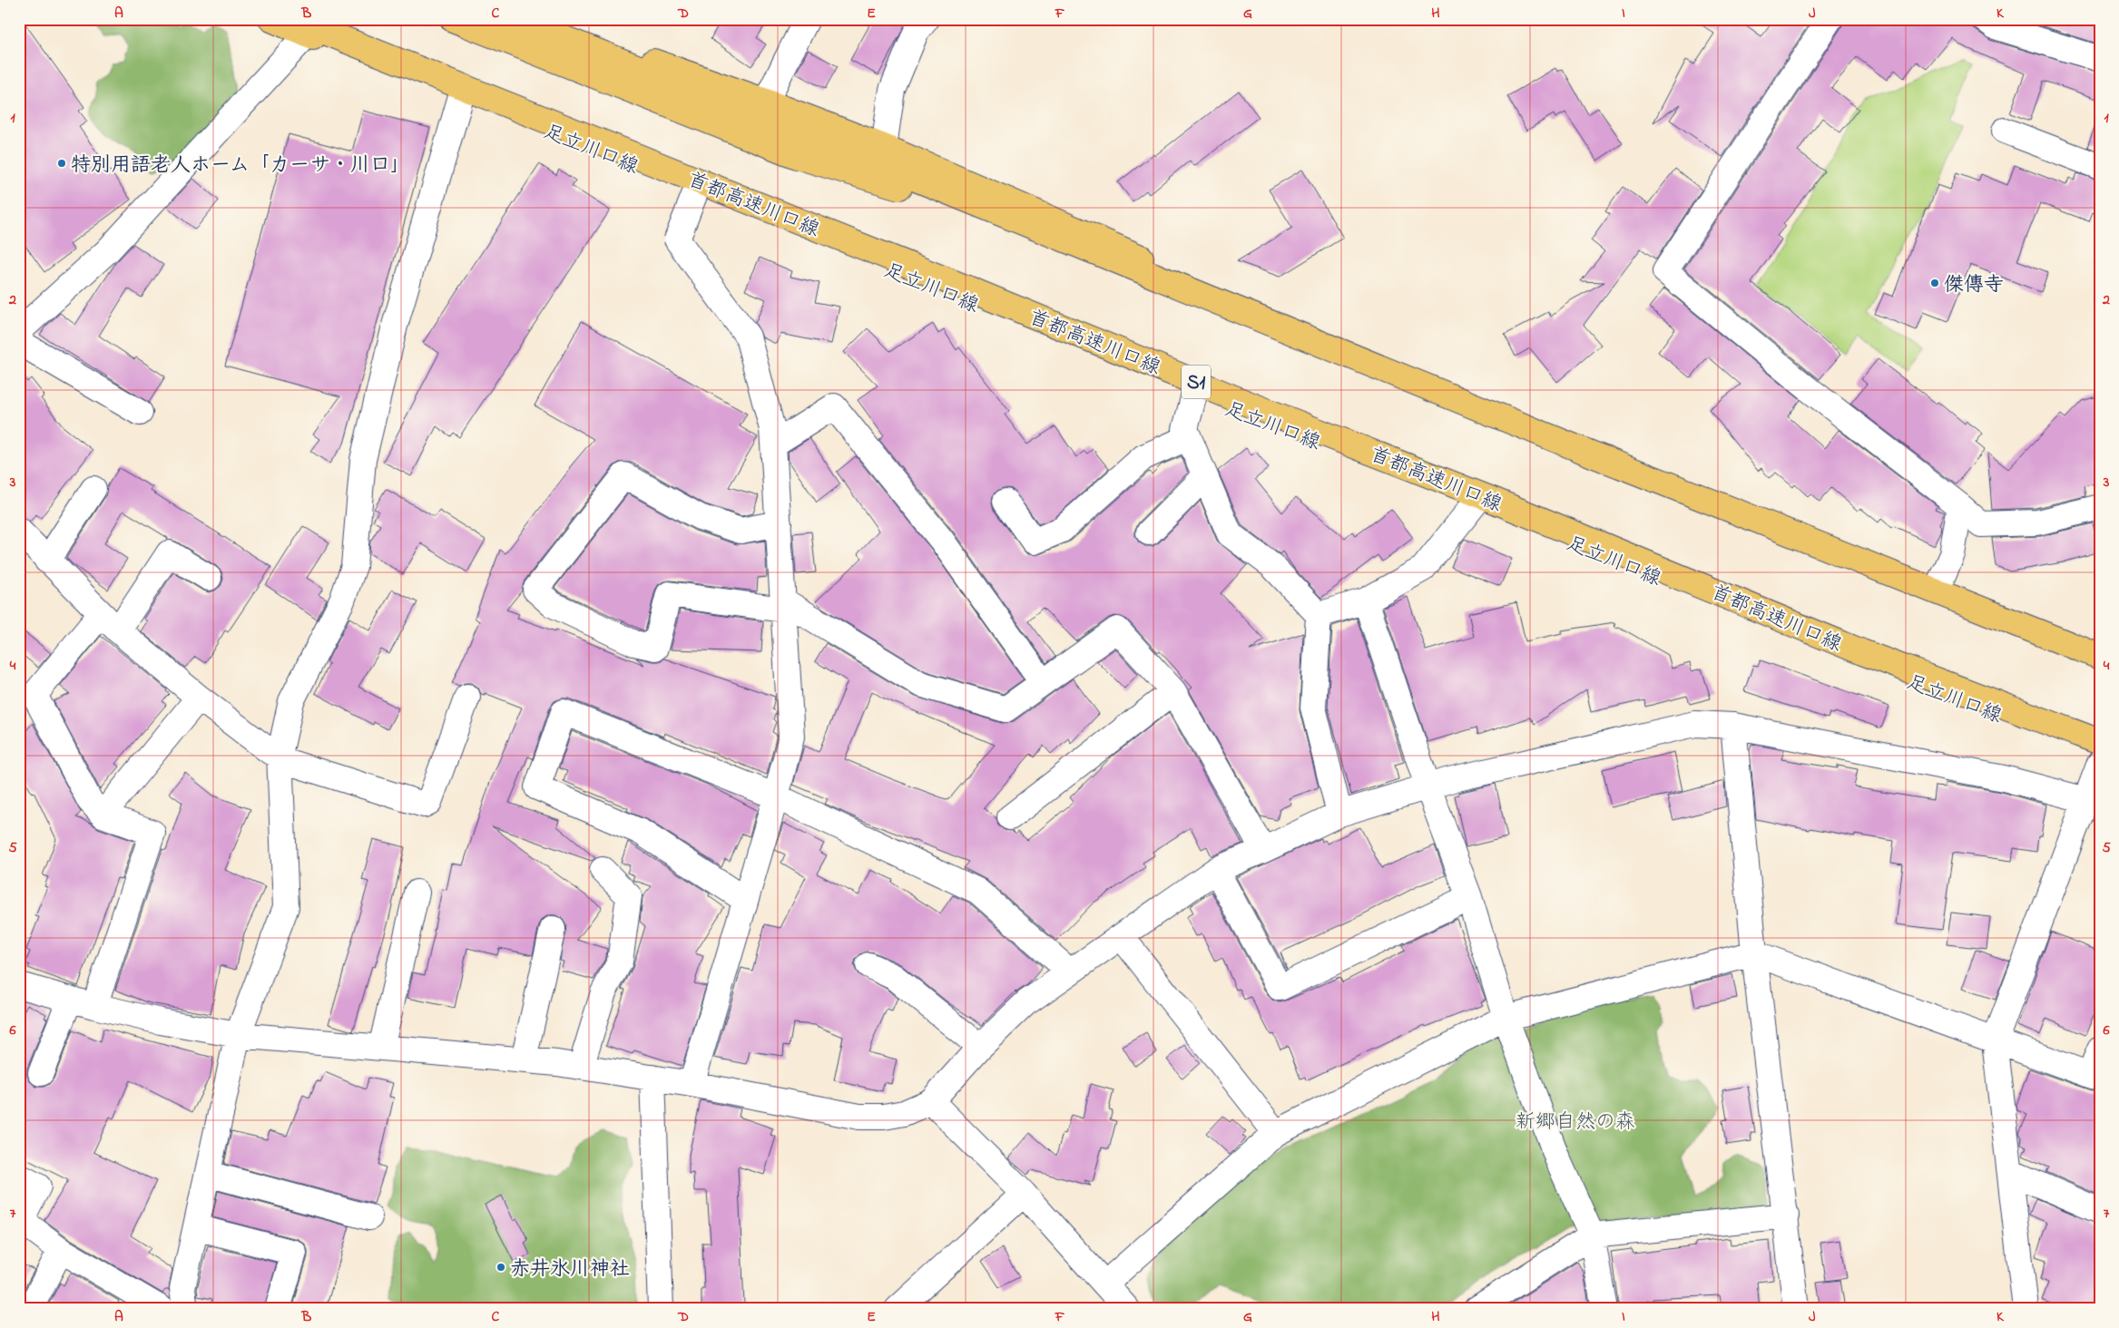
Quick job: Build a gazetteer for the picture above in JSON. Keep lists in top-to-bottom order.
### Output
{
  "streets": {
    "main road": ["足立川口線", "首都高速川口線", "S1"]
  },
  "crossings": [
    ["足立川口線", "首都高速川口線"]
  ],
  "parks": ["新郷自然の森"],
  "places": ["特別用語老人ホーム「カーサ・川口」", "傑傳寺", "赤井氷川神社"],
  "grid": {
    "columns": [
      "A",
      "B",
      "C",
      "D",
      "E",
      "F",
      "G",
      "H",
      "I",
      "J",
      "K"
    ],
    "rows": [
      "1",
      "2",
      "3",
      "4",
      "5",
      "6",
      "7"
    ]
  }
}
